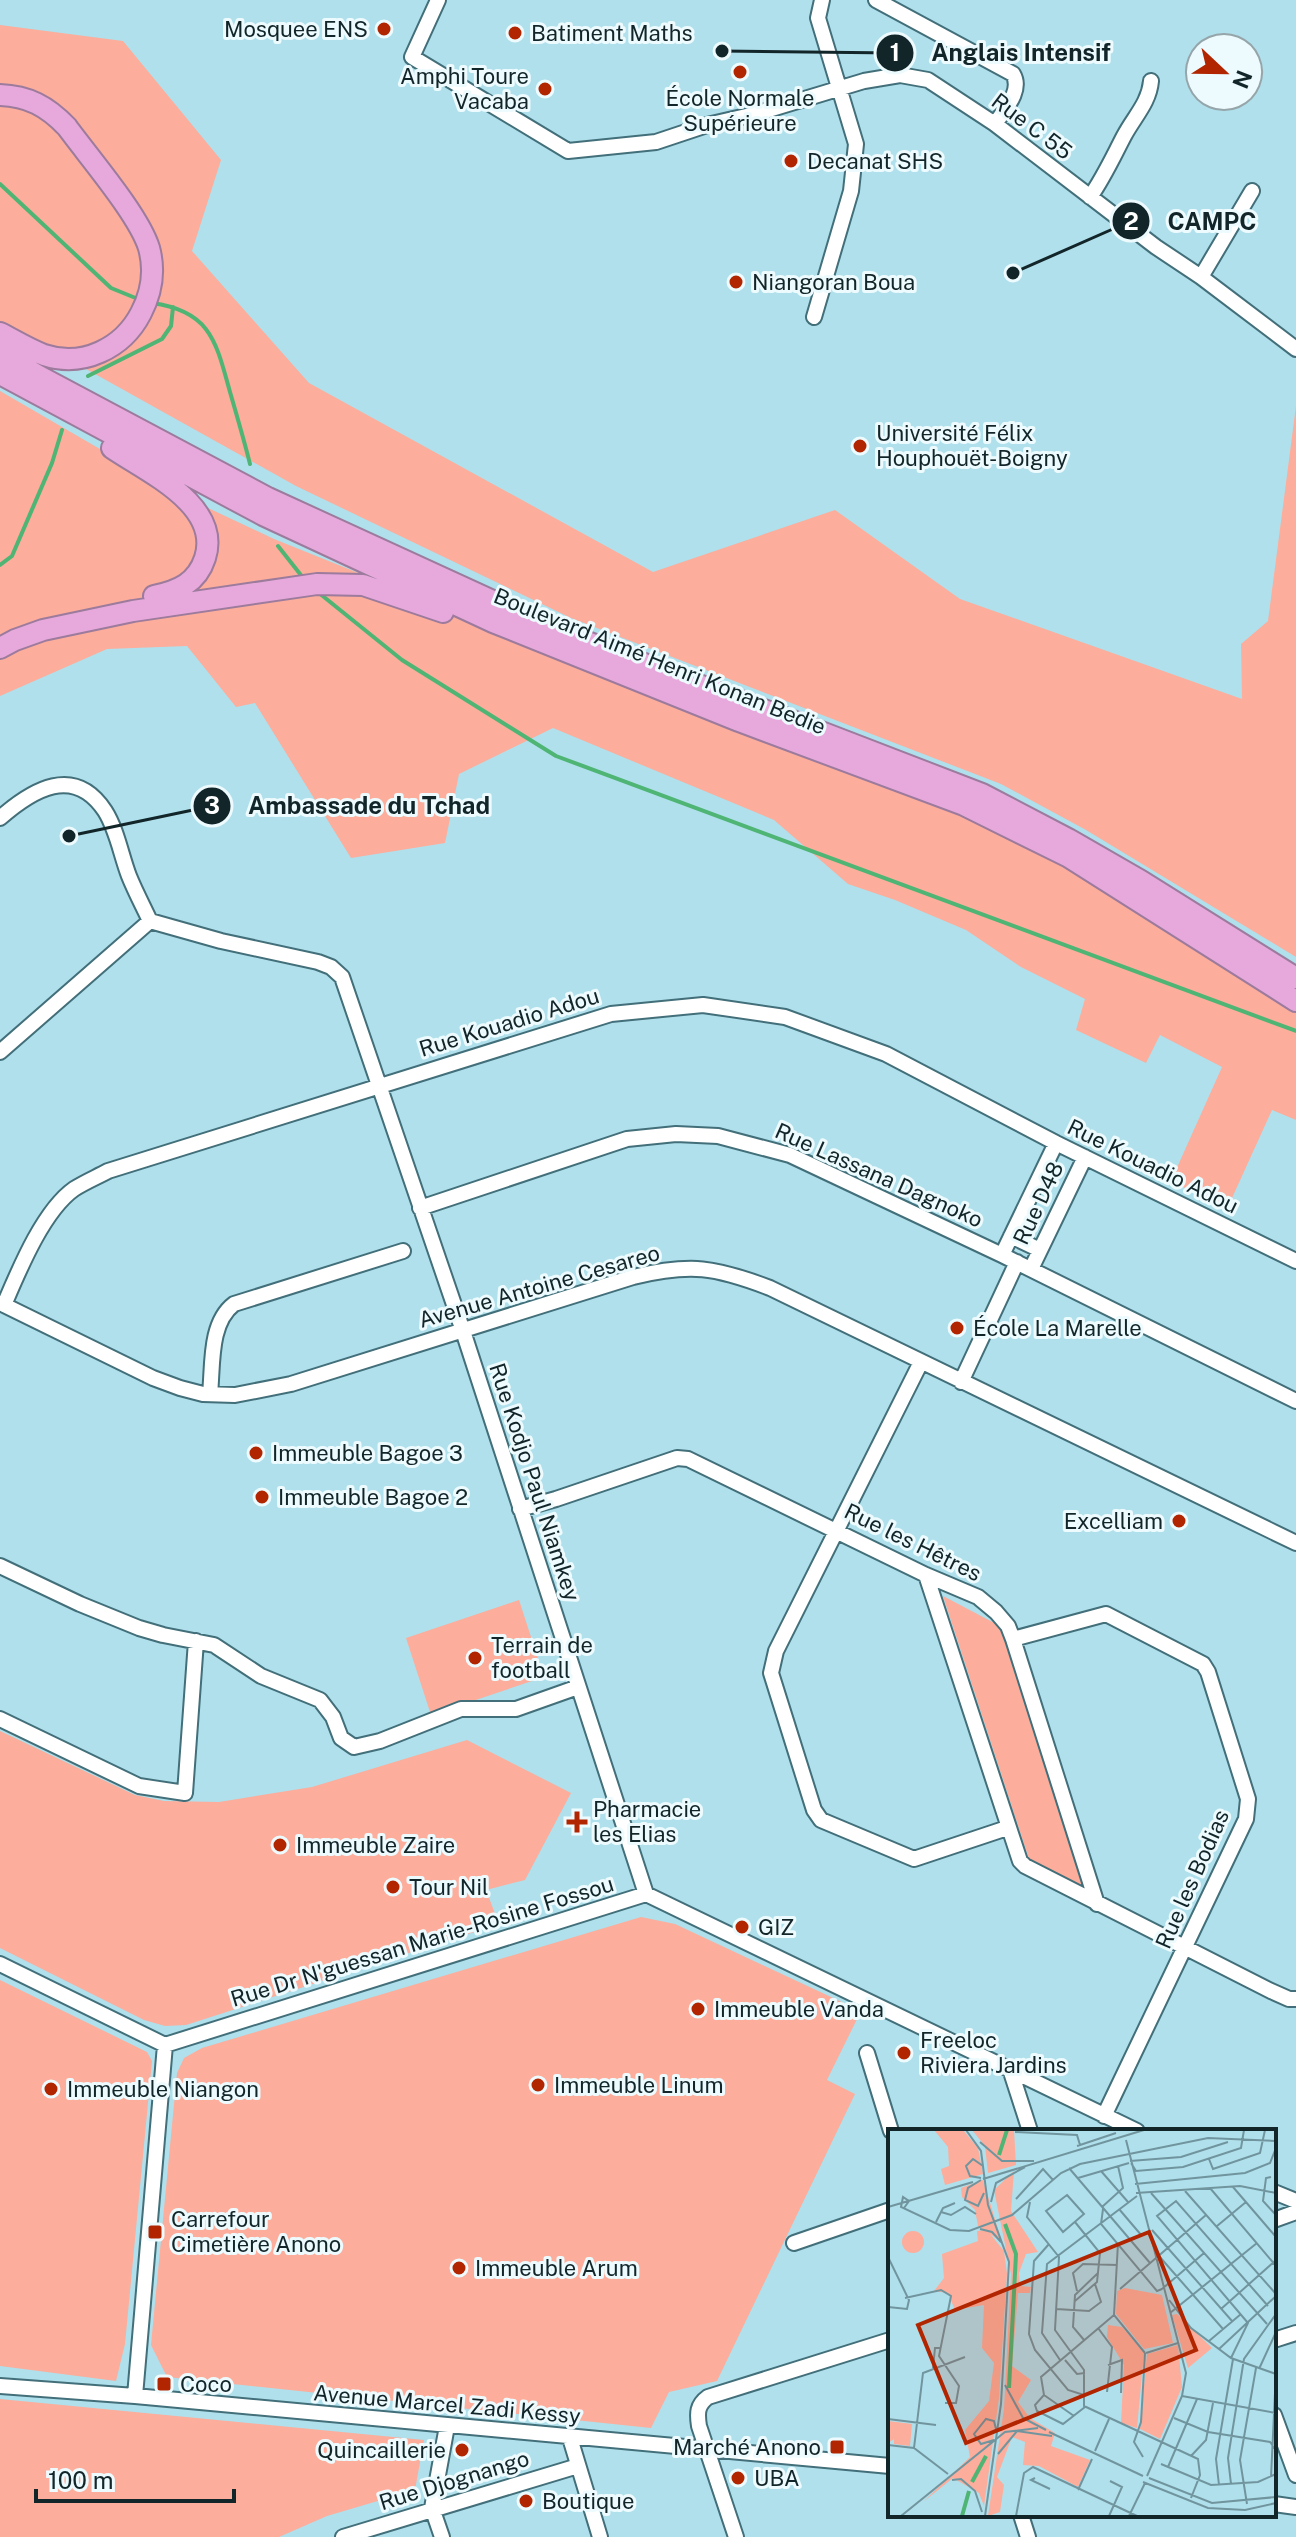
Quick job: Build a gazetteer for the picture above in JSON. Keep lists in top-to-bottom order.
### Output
{
  "streets": {
    "highway": ["Boulevard Aimé Henri Konan Bedie"],
    "street": [
      "Rue C 55",
      "Rue Kouadio Adou",
      "Rue Lassana Dagnoko",
      "Rue D48",
      "Avenue Antoine Cesareo",
      "Rue Kodjo Paul Niamkey",
      "Rue les Hêtres",
      "Rue les Bodias",
      "Rue Dr N'guessan Marie-Rosine Fossou",
      "Avenue Marcel Zadi Kessy",
      "Rue Djognango"
    ]
  },
  "crossings": [
    ["Rue Kouadio Adou", "Rue D48"],
    ["Rue Kouadio Adou", "Avenue Antoine Cesareo"],
    ["Rue Kouadio Adou", "Rue Kodjo Paul Niamkey"],
    ["Rue Lassana Dagnoko", "Rue D48"],
    ["Rue Lassana Dagnoko", "Rue Kodjo Paul Niamkey"],
    ["Rue D48", "Avenue Antoine Cesareo"],
    ["Avenue Antoine Cesareo", "Rue Kodjo Paul Niamkey"],
    ["Rue Kodjo Paul Niamkey", "Rue les Hêtres"],
    ["Rue Kodjo Paul Niamkey", "Rue Dr N'guessan Marie-Rosine Fossou"],
    ["Rue les Hêtres", "Rue les Bodias"],
    ["Rue les Bodias", "Rue Dr N'guessan Marie-Rosine Fossou"]
  ],
  "places": {
    "other": [
      "Mosquee ENS",
      "Batiment Maths",
      "Anglais Intensif",
      "École Normale Supérieure",
      "Amphi Toure Vacaba",
      "Decanat SHS",
      "CAMPC",
      "Niangoran Boua",
      "Université Félix Houphouët-Boigny",
      "Ambassade du Tchad",
      "École La Marelle",
      "Immeuble Bagoe 3",
      "Immeuble Bagoe 2",
      "Excelliam",
      "Terrain de football",
      "Immeuble Zaire",
      "Tour Nil",
      "GIZ",
      "Immeuble Vanda",
      "Freeloc Riviera Jardins",
      "Immeuble Linum",
      "Immeuble Niangon",
      "Immeuble Arum",
      "Quincaillerie",
      "UBA",
      "Boutique"
    ],
    "health": ["Pharmacie les Elias"],
    "transit": ["Carrefour Cimetière Anono", "Coco", "Marché Anono"]
  },
  "scale_bar": "100 m",
  "north": "right"
}
